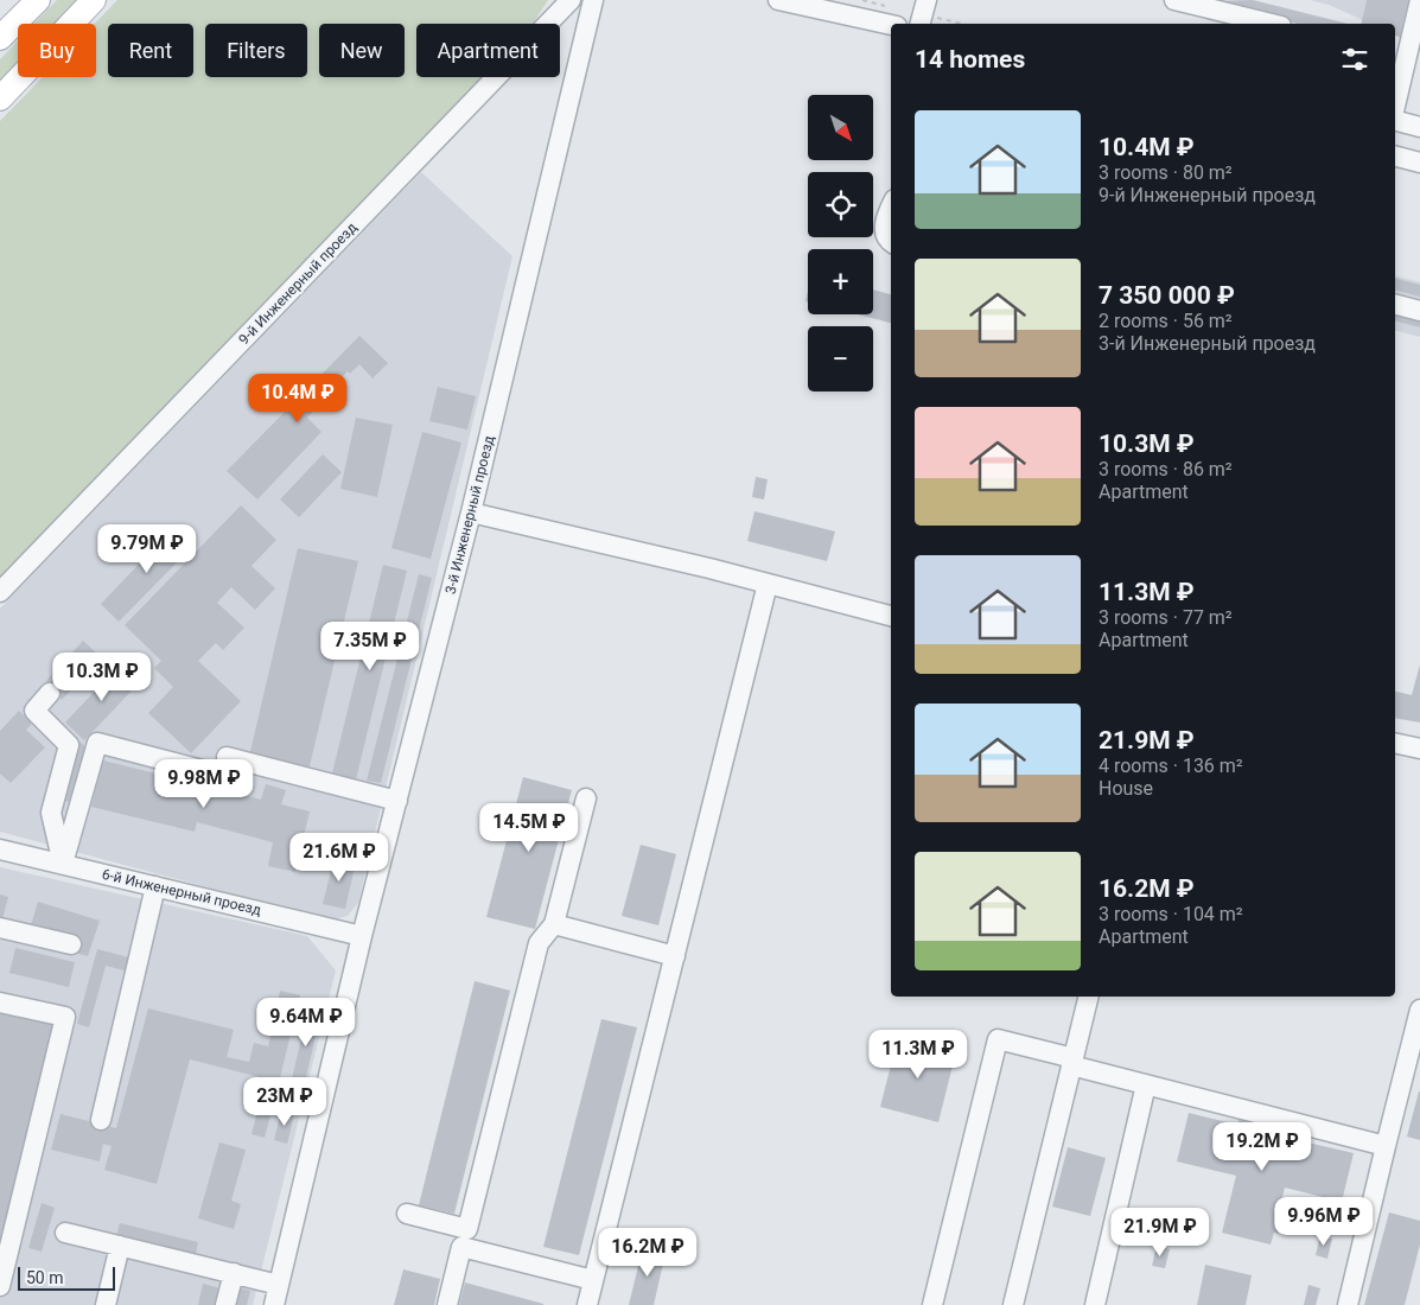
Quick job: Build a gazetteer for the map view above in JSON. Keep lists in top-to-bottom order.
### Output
{
  "streets": {
    "street": ["9-й Инженерный проезд", "3-й Инженерный проезд", "6-й Инженерный проезд"]
  },
  "crossings": [
    ["3-й Инженерный проезд", "6-й Инженерный проезд"]
  ],
  "scale_bar": "50 m",
  "north": "bottom right",
  "page": {
    "chip": [
      "Buy",
      "Rent",
      "Filters",
      "New",
      "Apartment"
    ],
    "heading": "14 homes",
    "map_buttons": ["+", "−"],
    "list": [
      {
        "name": "10.4M ₽",
        "note": "3 rooms · 80 m² · 9-й Инженерный проезд"
      },
      {
        "name": "7 350 000 ₽",
        "note": "2 rooms · 56 m² · 3-й Инженерный проезд"
      },
      {
        "name": "10.3M ₽",
        "note": "3 rooms · 86 m² · Apartment"
      },
      {
        "name": "11.3M ₽",
        "note": "3 rooms · 77 m² · Apartment"
      },
      {
        "name": "21.9M ₽",
        "note": "4 rooms · 136 m² · House"
      },
      {
        "name": "16.2M ₽",
        "note": "3 rooms · 104 m² · Apartment"
      }
    ],
    "price": [
      "10.4M ₽",
      "9.79M ₽",
      "7.35M ₽",
      "10.3M ₽",
      "9.98M ₽",
      "14.5M ₽",
      "21.6M ₽",
      "9.64M ₽",
      "11.3M ₽",
      "23M ₽",
      "19.2M ₽",
      "9.96M ₽",
      "21.9M ₽",
      "16.2M ₽"
    ],
    "scale": "50 m"
  }
}
